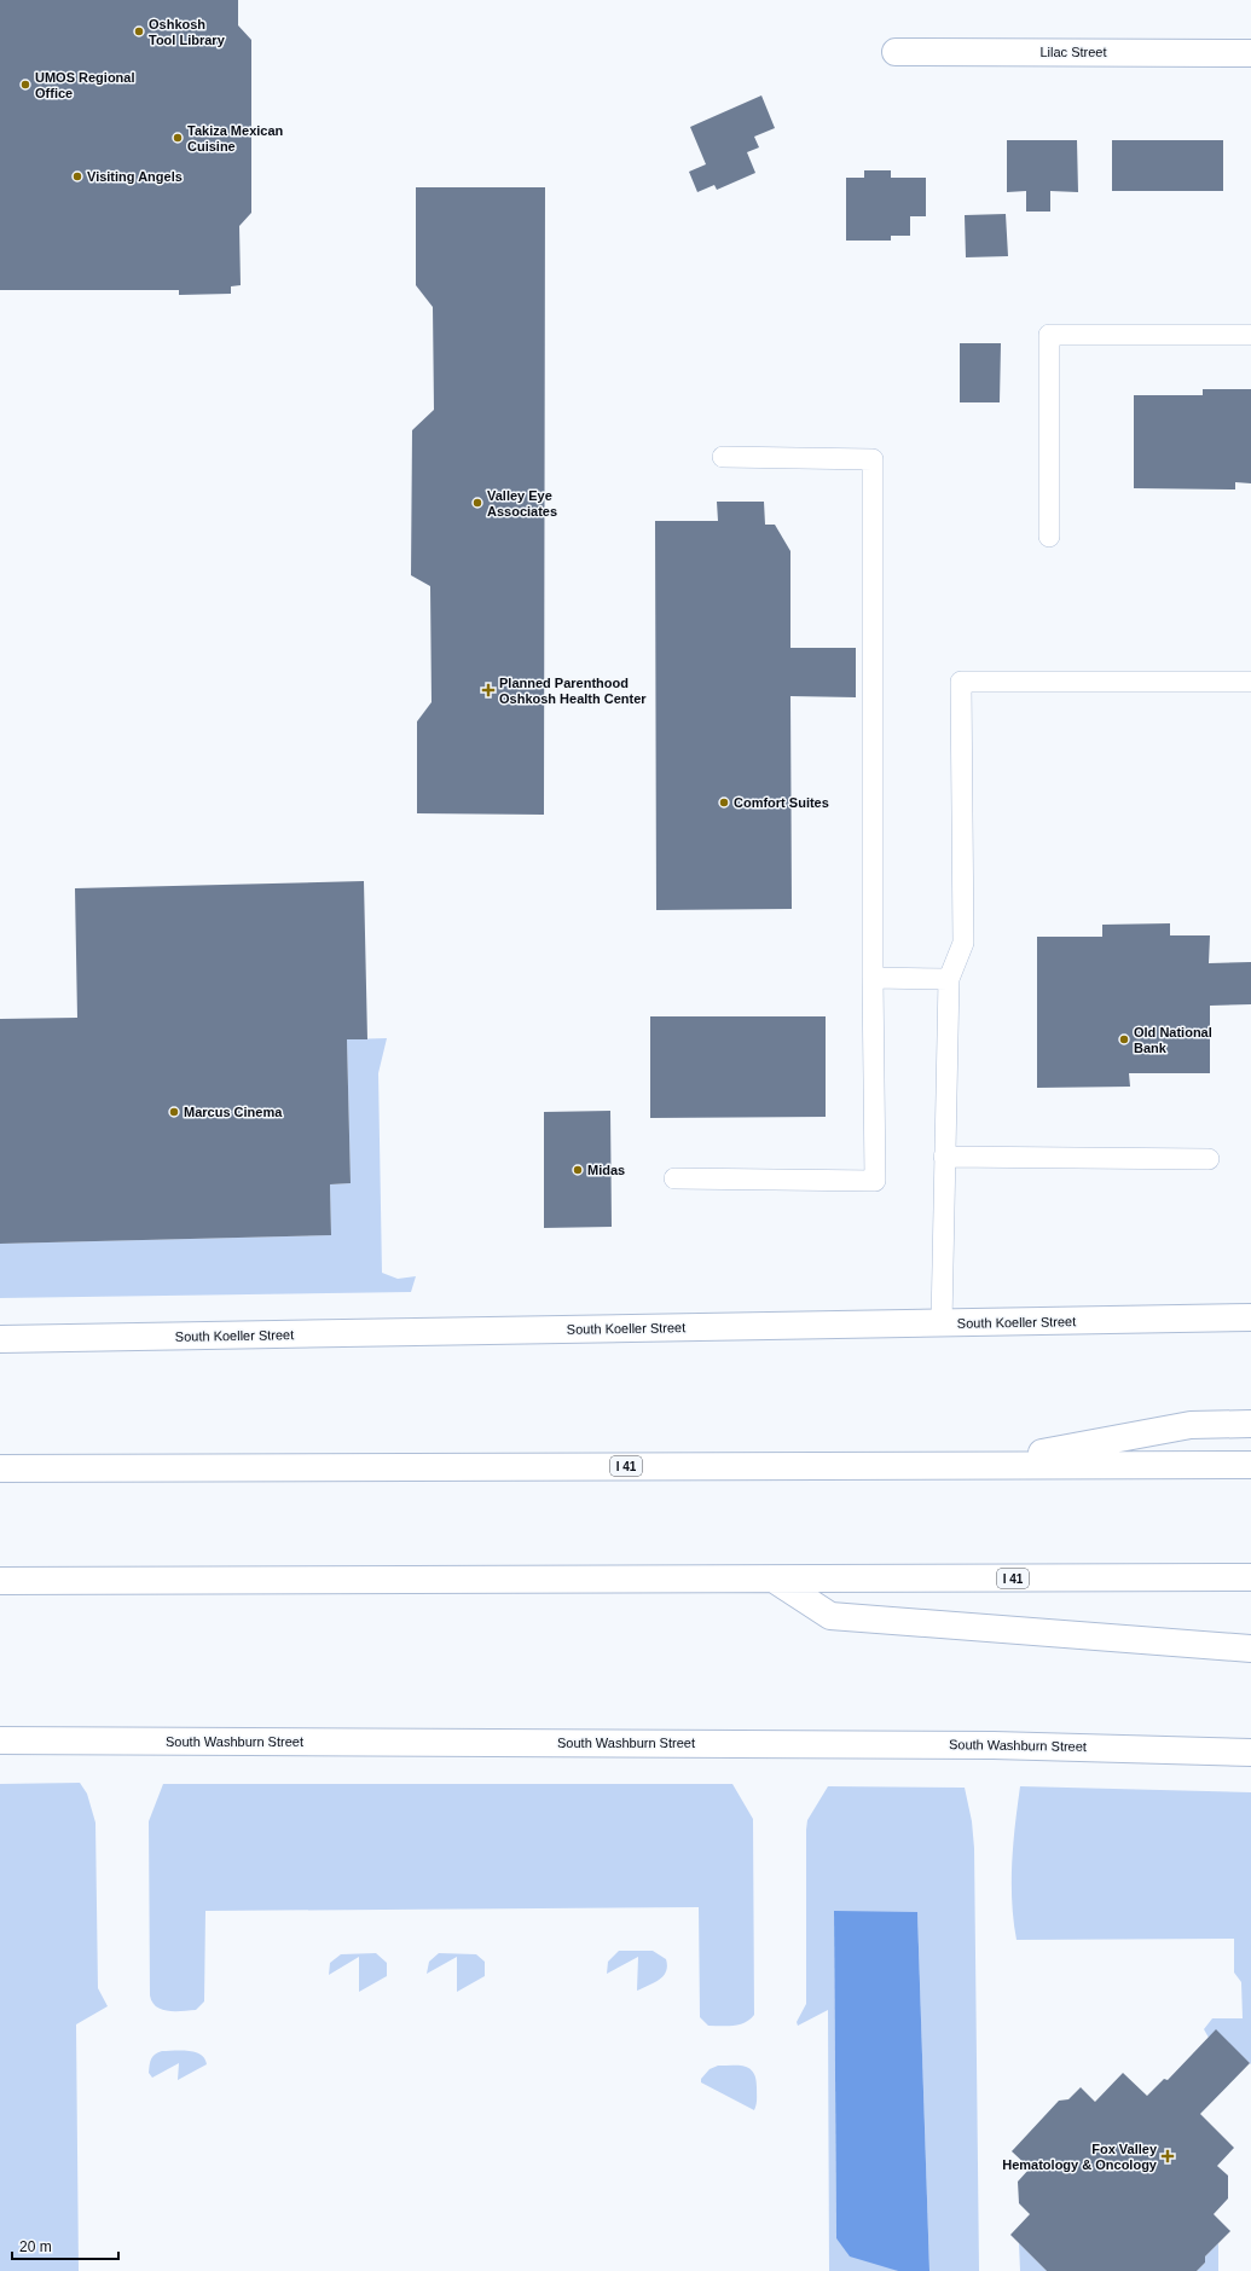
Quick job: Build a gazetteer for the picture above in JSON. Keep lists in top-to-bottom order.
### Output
{
  "streets": {
    "main road": [
      "Lilac Street",
      "South Koeller Street",
      "I 41",
      "South Washburn Street"
    ]
  },
  "places": {
    "other": [
      "Oshkosh Tool Library",
      "UMOS Regional Office",
      "Takiza Mexican Cuisine",
      "Visiting Angels",
      "Valley Eye Associates",
      "Comfort Suites",
      "Old National Bank",
      "Marcus Cinema",
      "Midas"
    ],
    "health": ["Planned Parenthood Oshkosh Health Center", "Fox Valley Hematology & Oncology"]
  },
  "scale_bar": "20 m"
}
